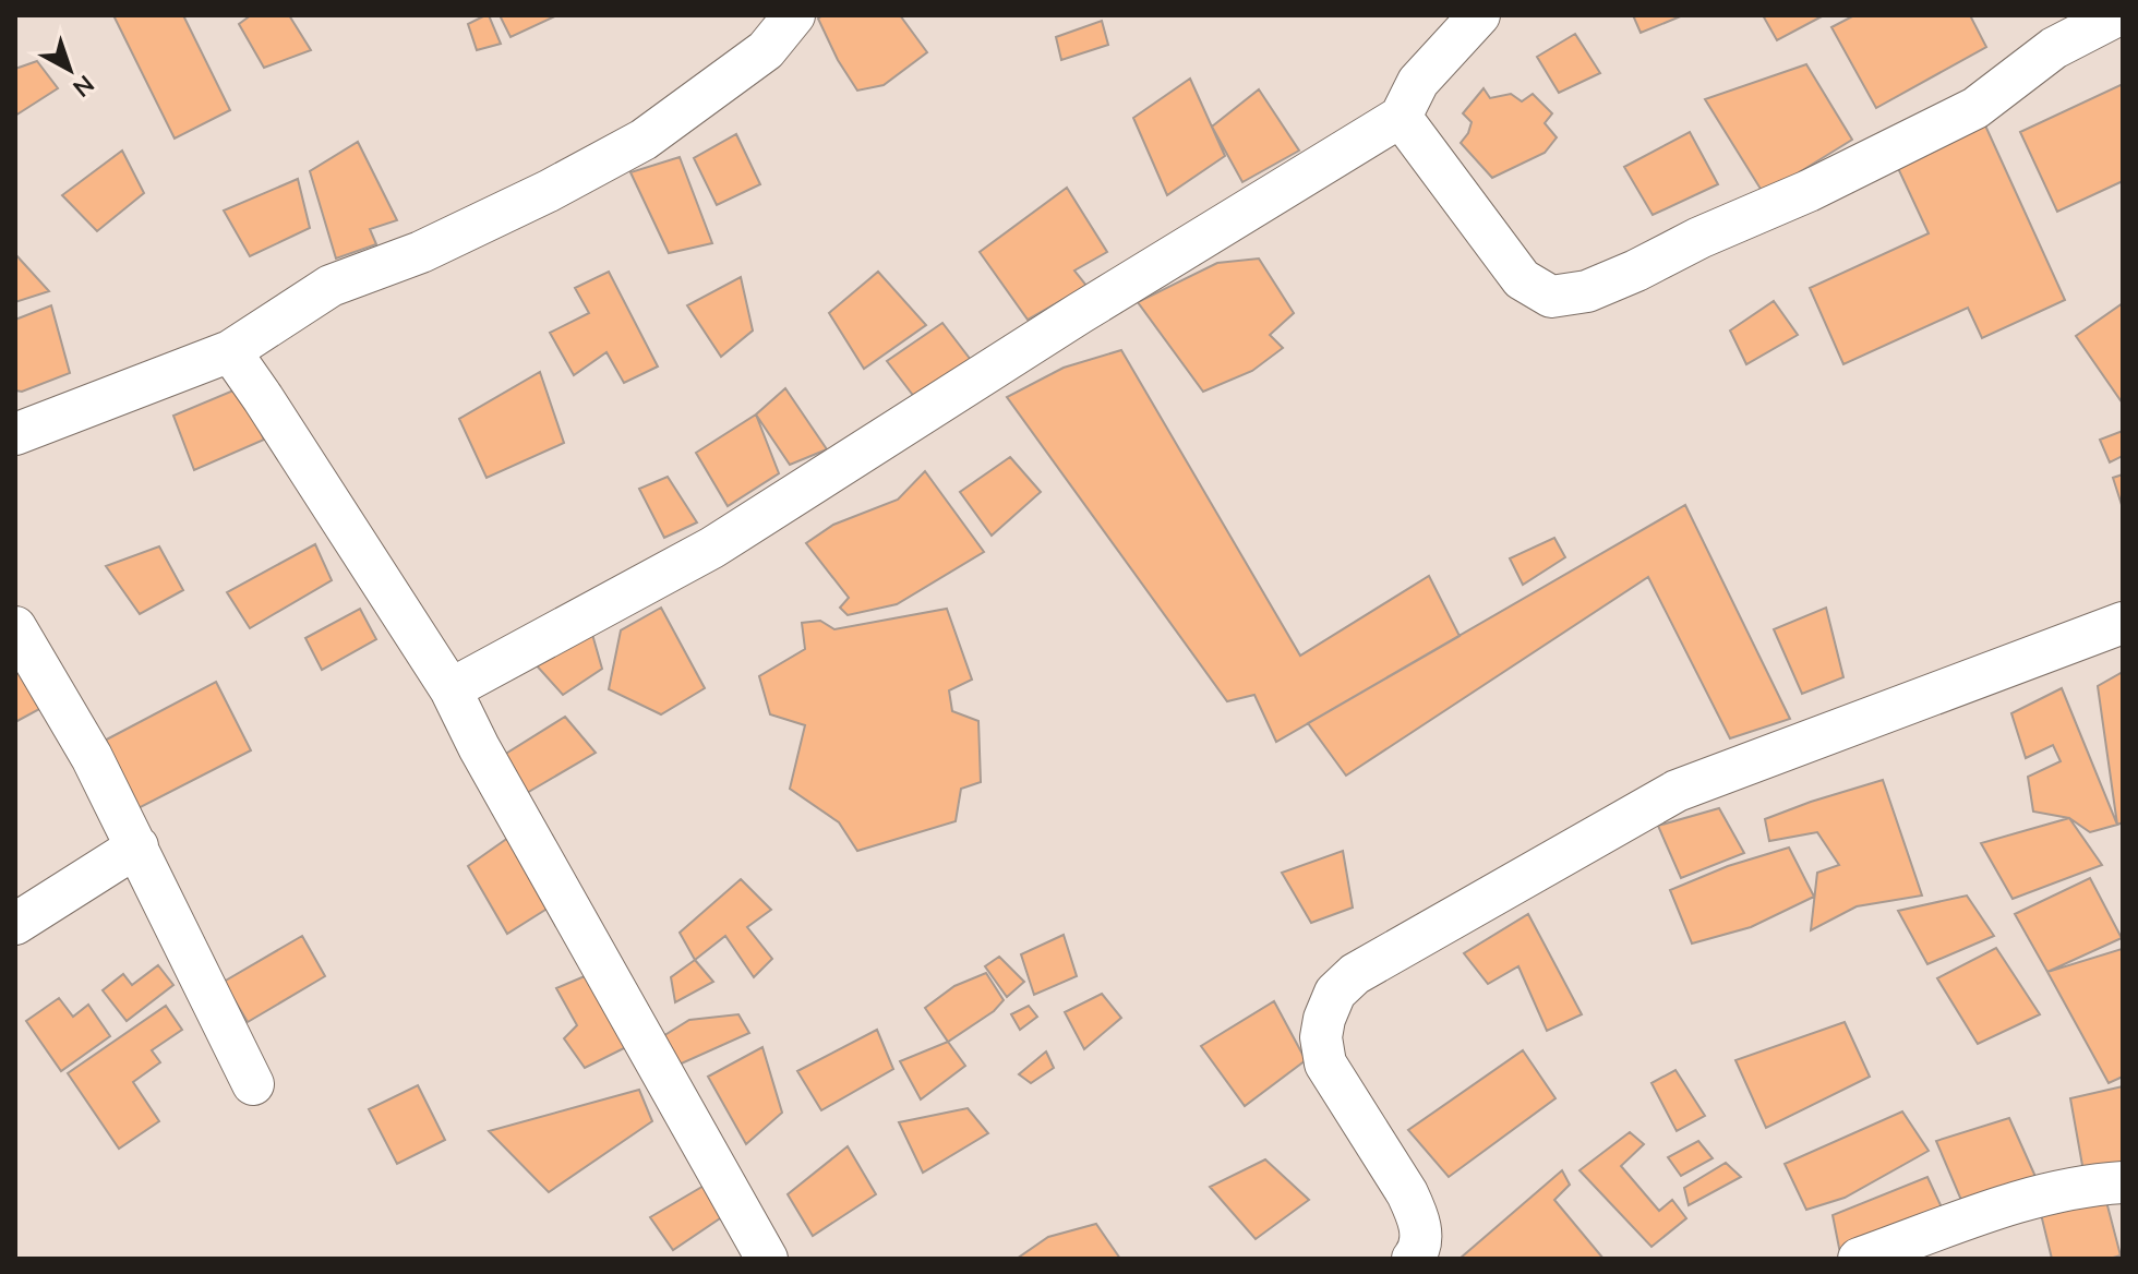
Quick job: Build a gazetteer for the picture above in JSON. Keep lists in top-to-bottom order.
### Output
{
  "north": "bottom right"
}
